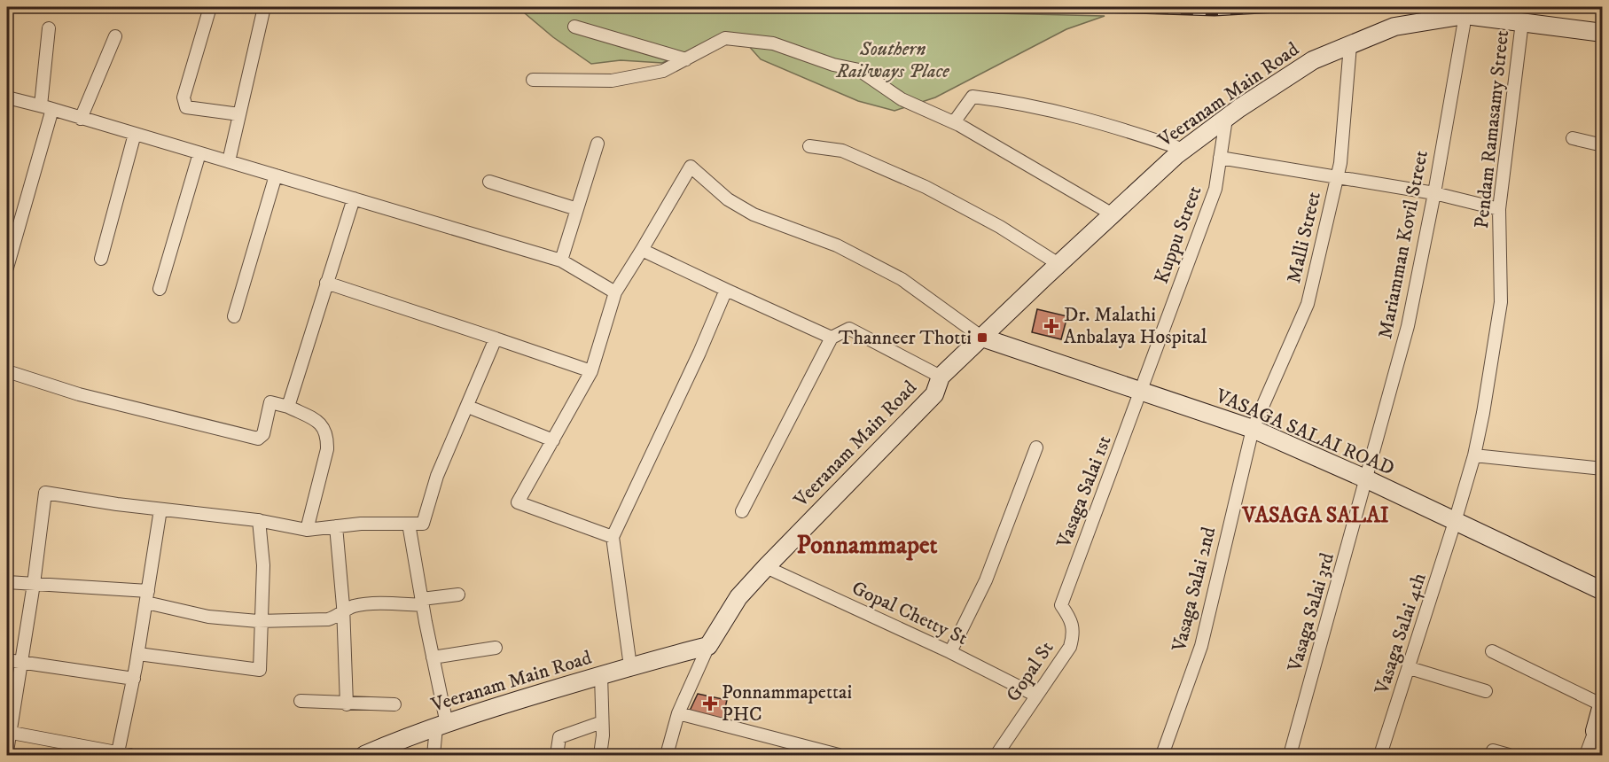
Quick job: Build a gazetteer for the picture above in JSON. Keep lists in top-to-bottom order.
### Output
{
  "streets": {
    "main road": ["Veeranam Main Road", "VASAGA SALAI ROAD"],
    "street": [
      "Pendam Ramasamy Street",
      "Kuppu Street",
      "Malli Street",
      "Mariamman Kovil Street",
      "Vasaga Salai 1st",
      "Vasaga Salai 2nd",
      "Vasaga Salai 3rd",
      "Gopal Chetty St",
      "Vasaga Salai 4th",
      "Gopal St"
    ]
  },
  "crossings": [
    ["Veeranam Main Road", "Pendam Ramasamy Street"],
    ["Veeranam Main Road", "Kuppu Street"],
    ["Veeranam Main Road", "Malli Street"],
    ["Veeranam Main Road", "Mariamman Kovil Street"],
    ["Veeranam Main Road", "VASAGA SALAI ROAD"],
    ["Veeranam Main Road", "Gopal Chetty St"],
    ["Pendam Ramasamy Street", "VASAGA SALAI ROAD"],
    ["Pendam Ramasamy Street", "Vasaga Salai 4th"],
    ["Kuppu Street", "VASAGA SALAI ROAD"],
    ["Kuppu Street", "Vasaga Salai 1st"],
    ["Malli Street", "VASAGA SALAI ROAD"],
    ["Malli Street", "Vasaga Salai 2nd"],
    ["Mariamman Kovil Street", "VASAGA SALAI ROAD"],
    ["Mariamman Kovil Street", "Vasaga Salai 3rd"],
    ["VASAGA SALAI ROAD", "Vasaga Salai 1st"],
    ["VASAGA SALAI ROAD", "Vasaga Salai 2nd"],
    ["VASAGA SALAI ROAD", "Vasaga Salai 3rd"],
    ["VASAGA SALAI ROAD", "Vasaga Salai 4th"],
    ["Vasaga Salai 1st", "Gopal St"],
    ["Gopal Chetty St", "Gopal St"]
  ],
  "districts": ["VASAGA SALAI", "Ponnammapet"],
  "parks": ["Southern Railways Place"],
  "places": {
    "health": ["Dr. Malathi Anbalaya Hospital", "Ponnammapettai PHC"],
    "transit": ["Thanneer Thotti"]
  }
}
